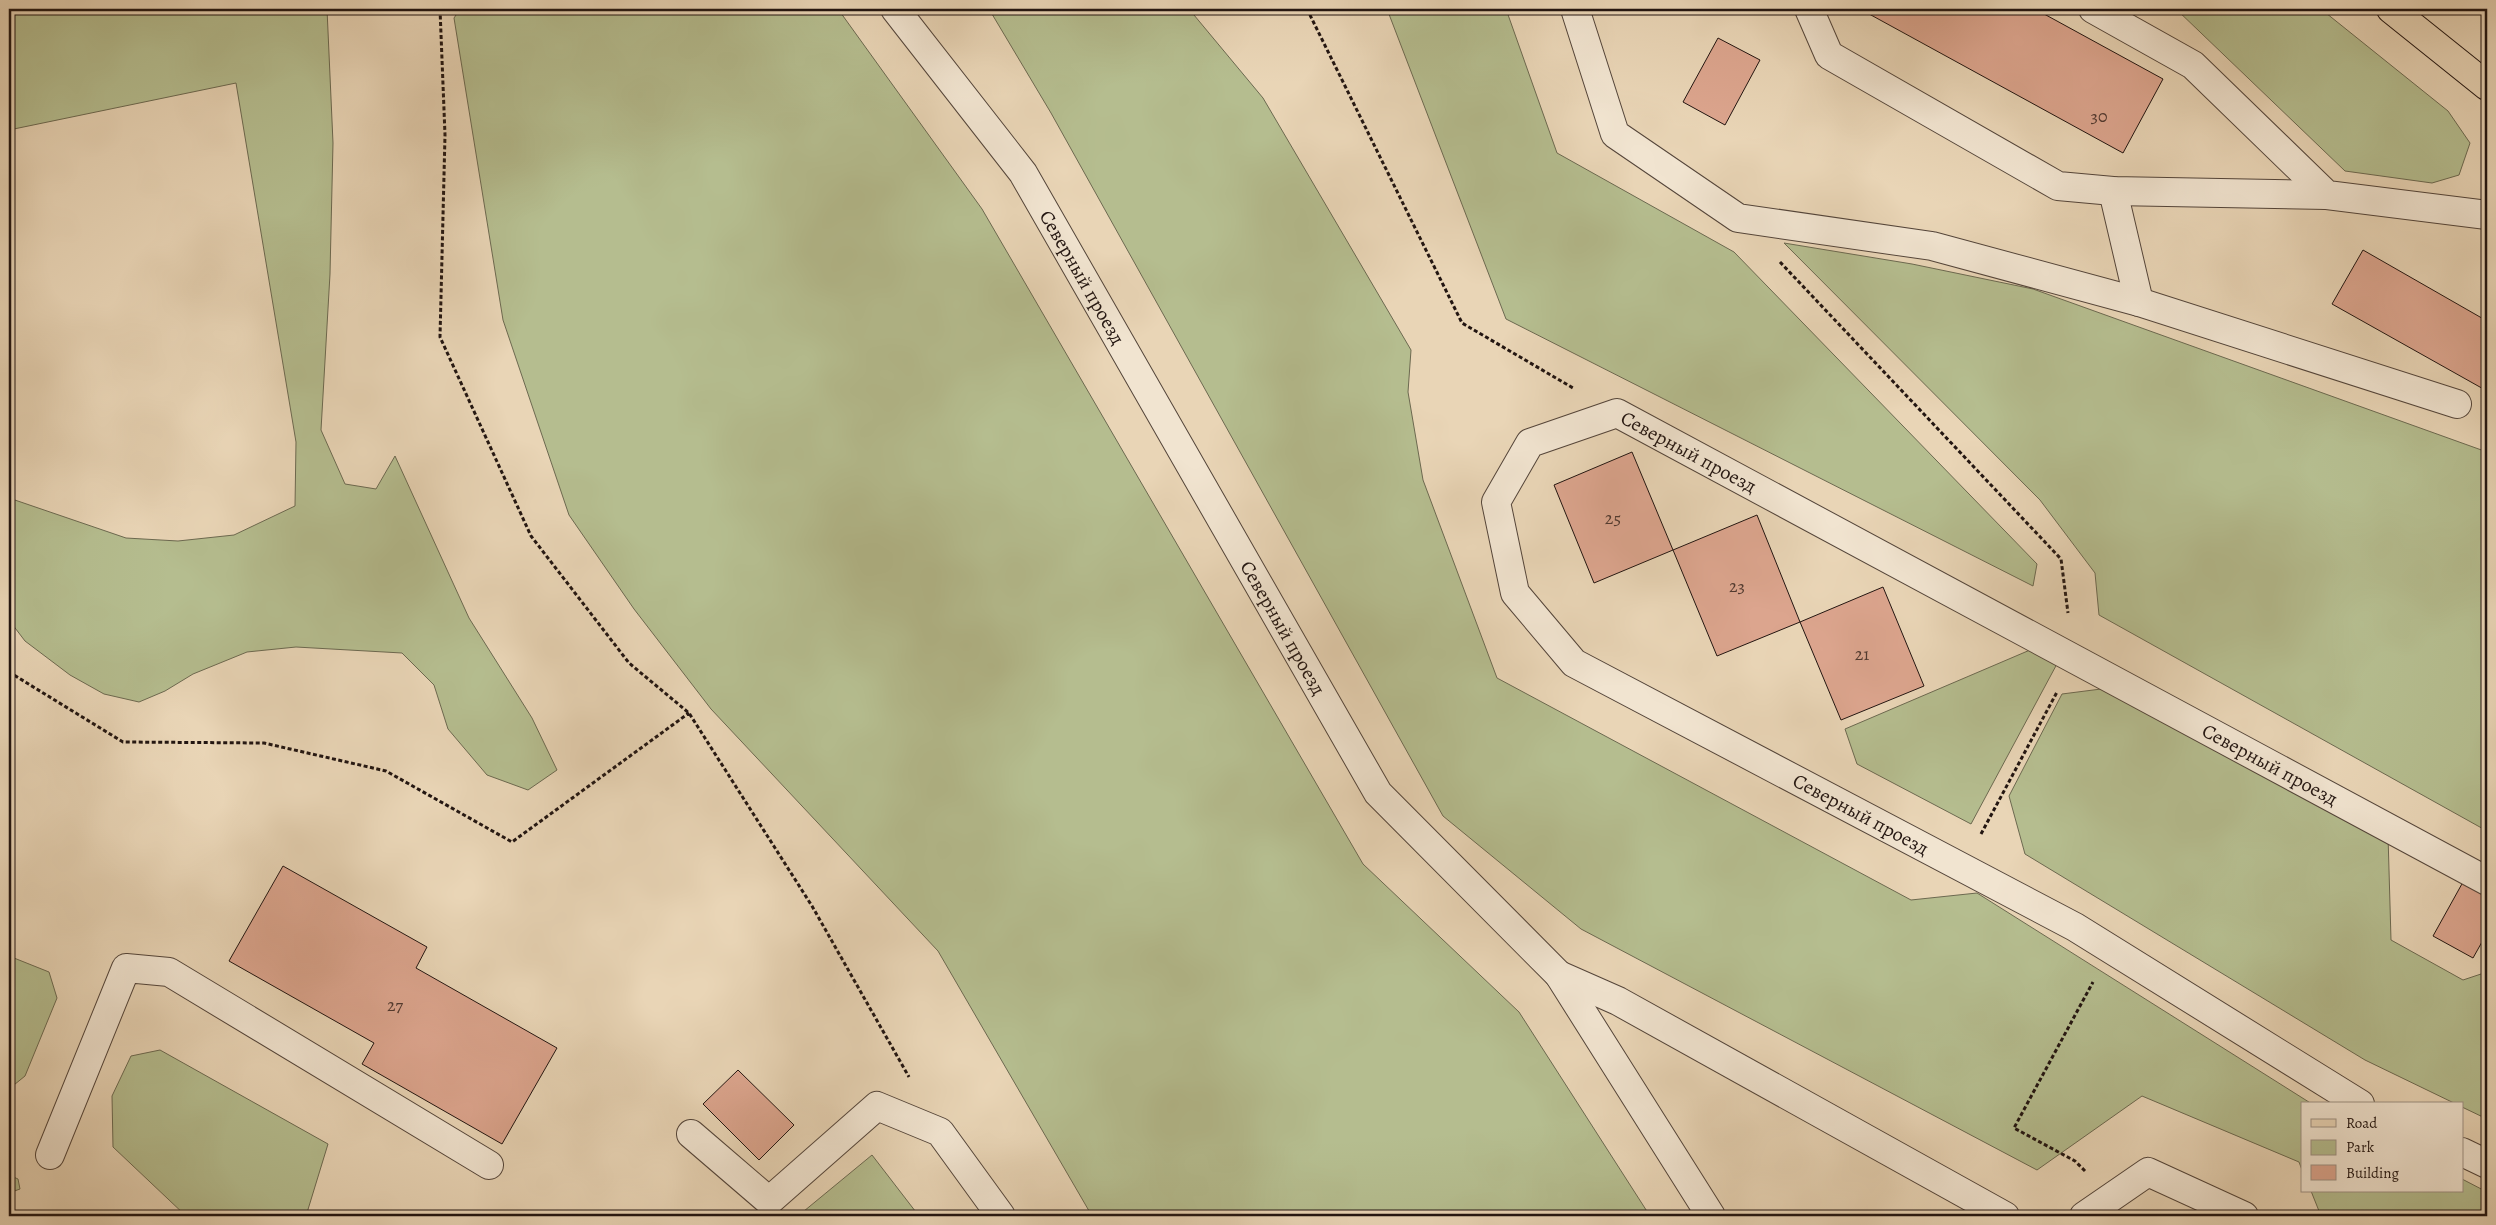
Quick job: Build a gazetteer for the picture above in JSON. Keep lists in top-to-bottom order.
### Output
{
  "streets": {
    "street": ["Северный проезд"]
  },
  "house_numbers": [
    "30",
    "25",
    "23",
    "21",
    "27"
  ],
  "legend": ["Road", "Park", "Building"]
}
